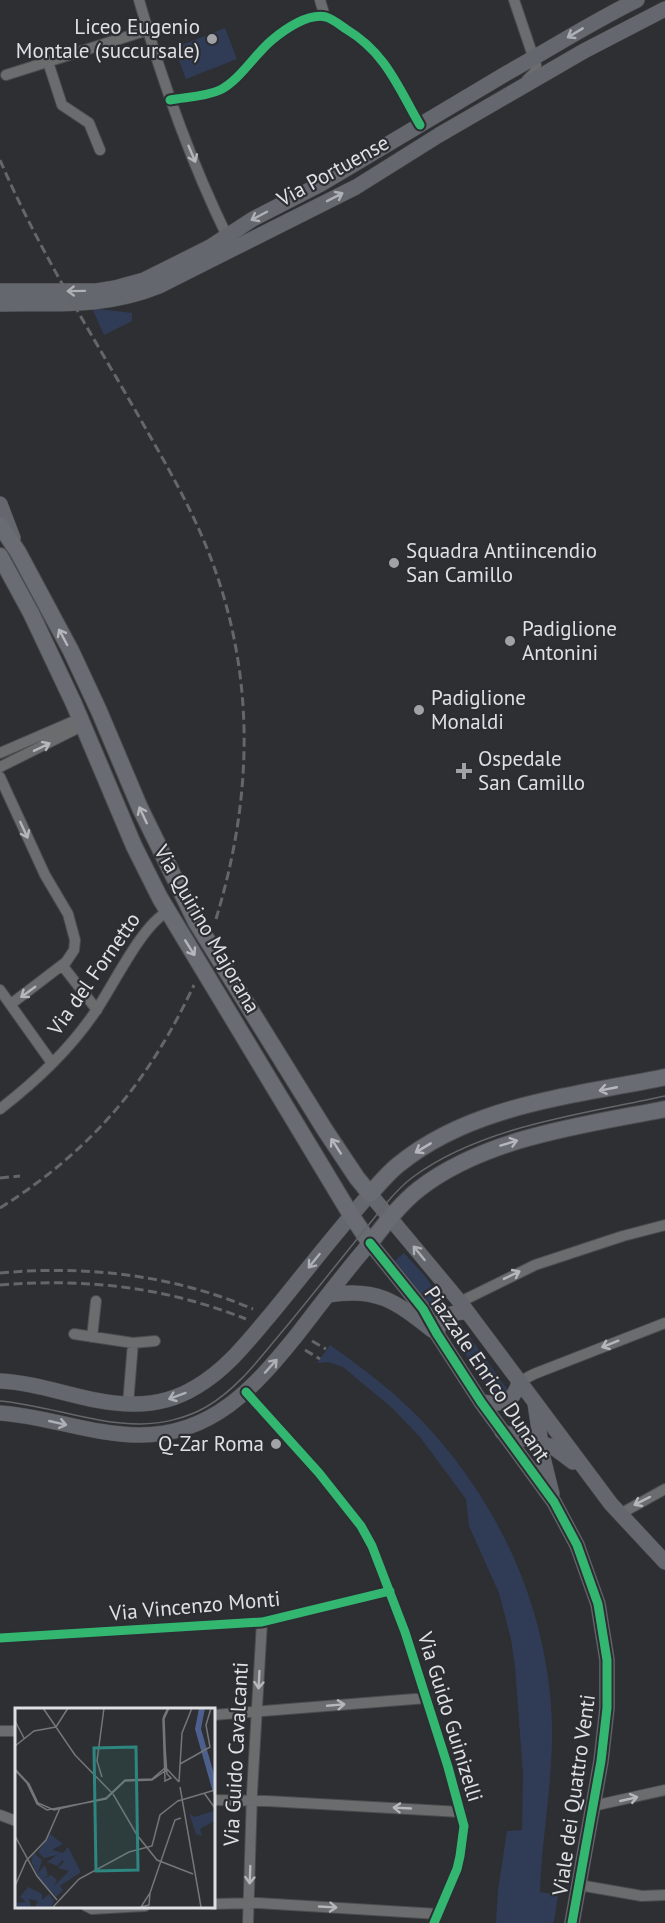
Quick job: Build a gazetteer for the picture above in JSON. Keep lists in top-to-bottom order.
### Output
{
  "streets": {
    "main road": [
      "Via Portuense",
      "Via Quirino Majorana",
      "Piazzale Enrico Dunant",
      "Viale dei Quattro Venti"
    ],
    "street": [
      "Via del Fornetto",
      "Via Vincenzo Monti",
      "Via Guido Guinizelli",
      "Via Guido Cavalcanti"
    ]
  },
  "crossings": [
    ["Via Quirino Majorana", "Via del Fornetto"],
    ["Via Quirino Majorana", "Piazzale Enrico Dunant"],
    ["Piazzale Enrico Dunant", "Viale dei Quattro Venti"],
    ["Via Vincenzo Monti", "Via Guido Guinizelli"],
    ["Via Vincenzo Monti", "Via Guido Cavalcanti"]
  ],
  "one_way": ["Via Guido Cavalcanti"],
  "places": {
    "other": [
      "Liceo Eugenio Montale (succursale)",
      "Squadra Antiincendio San Camillo",
      "Padiglione Antonini",
      "Padiglione Monaldi",
      "Q-Zar Roma"
    ],
    "health": ["Ospedale San Camillo"]
  }
}
